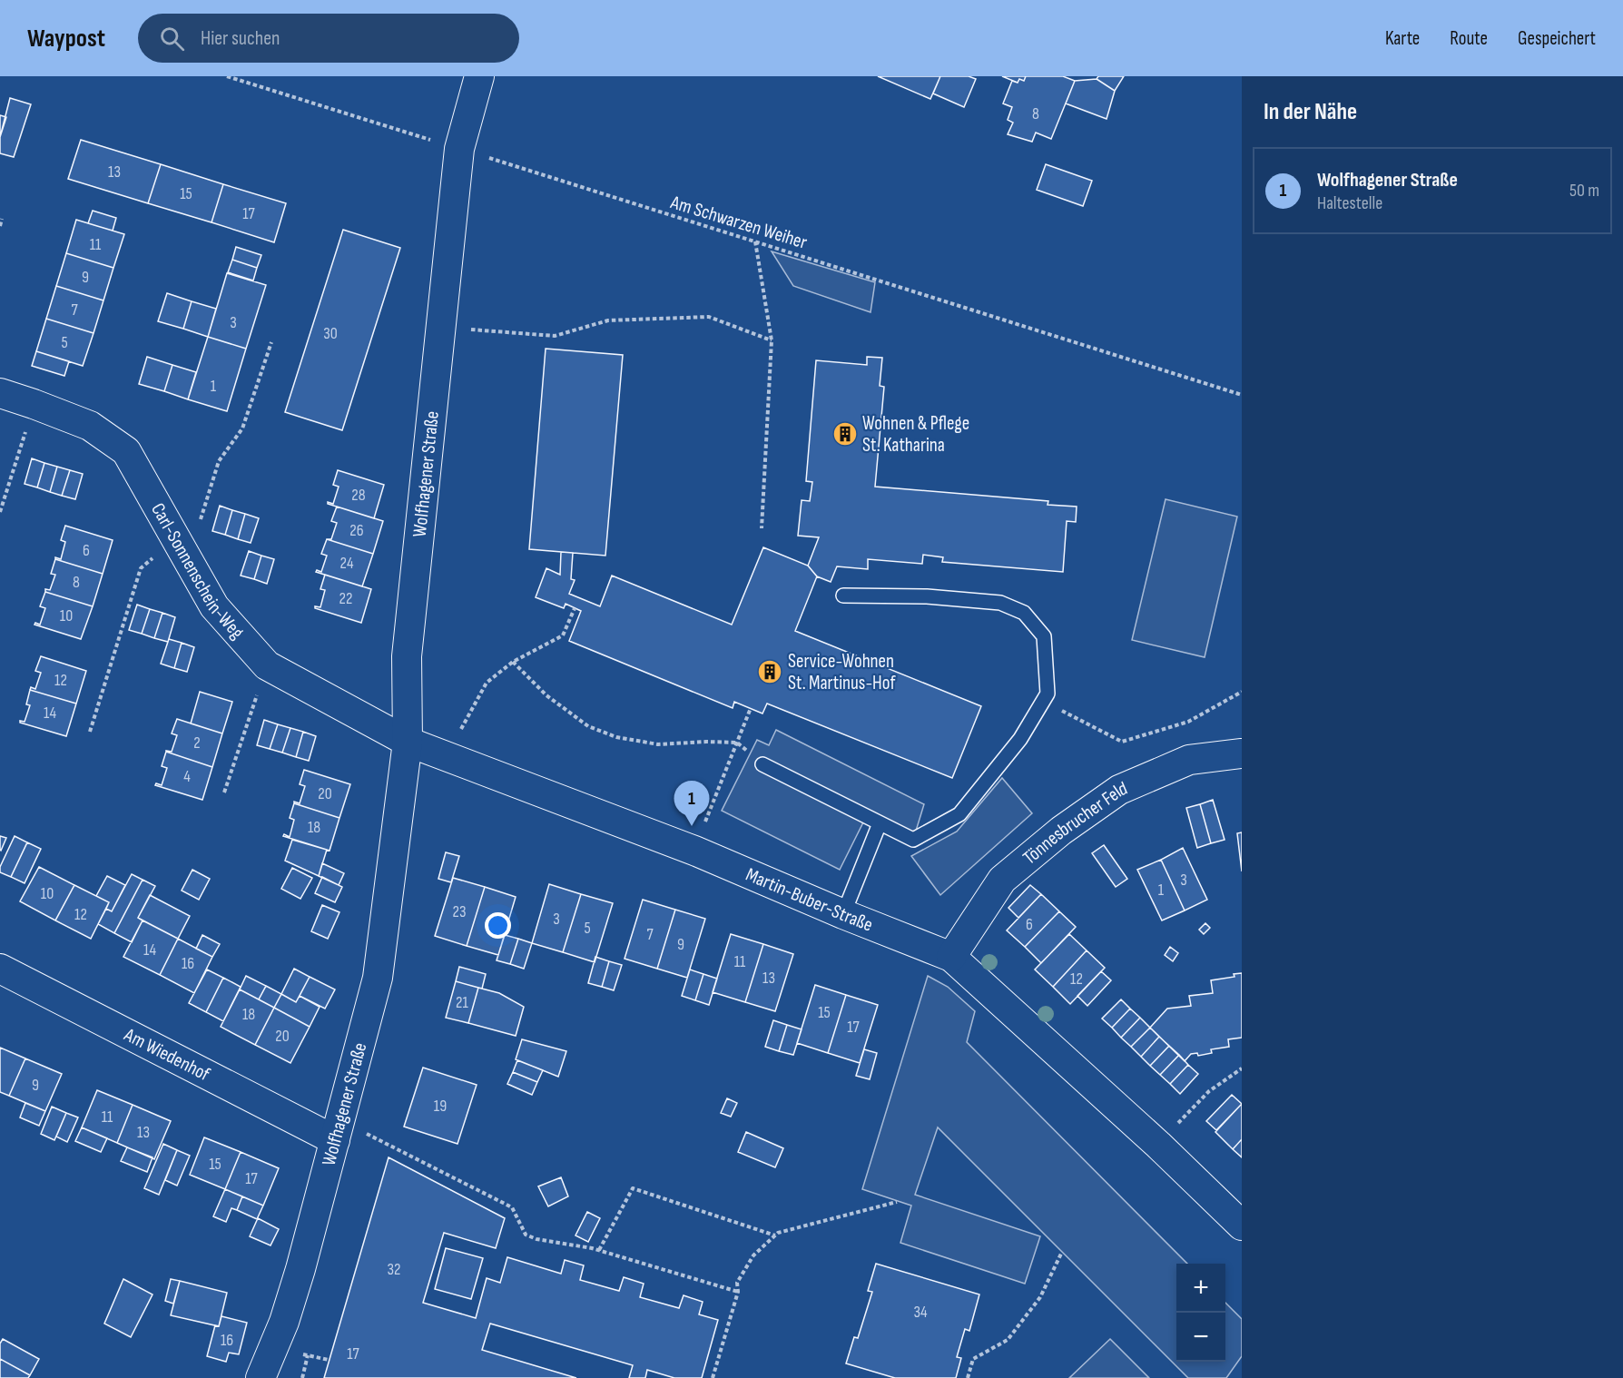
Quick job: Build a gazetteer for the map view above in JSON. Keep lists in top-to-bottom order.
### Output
{
  "streets": {
    "street": [
      "Wolfhagener Straße",
      "Carl-Sonnenschein-Weg",
      "Tönnesbrucher Feld",
      "Martin-Buber-Straße",
      "Am Wiedenhof"
    ],
    "path": ["Am Schwarzen Weiher"]
  },
  "crossings": [
    ["Am Schwarzen Weiher", "Wolfhagener Straße"],
    ["Wolfhagener Straße", "Carl-Sonnenschein-Weg"],
    ["Wolfhagener Straße", "Martin-Buber-Straße"],
    ["Wolfhagener Straße", "Am Wiedenhof"],
    ["Carl-Sonnenschein-Weg", "Martin-Buber-Straße"],
    ["Tönnesbrucher Feld", "Martin-Buber-Straße"]
  ],
  "places": {
    "building": ["Wohnen & Pflege St. Katharina", "Service-Wohnen St. Martinus-Hof"]
  },
  "house_numbers": [
    "8",
    "13",
    "15",
    "17",
    "11",
    "9",
    "7",
    "3",
    "30",
    "5",
    "1",
    "28",
    "26",
    "6",
    "24",
    "8",
    "22",
    "10",
    "12",
    "14",
    "2",
    "4",
    "20",
    "18",
    "3",
    "1",
    "10",
    "23",
    "12",
    "3",
    "6",
    "5",
    "7",
    "9",
    "14",
    "11",
    "16",
    "13",
    "12",
    "21",
    "15",
    "18",
    "17",
    "20",
    "9",
    "19",
    "11",
    "13",
    "15",
    "17",
    "32",
    "34",
    "16",
    "17"
  ],
  "page": {
    "header": "Waypost",
    "search": "Hier suchen",
    "nav": ["Karte", "Route", "Gespeichert"],
    "heading": "In der Nähe",
    "list": [
      {
        "mark": "1",
        "name": "Wolfhagener Straße",
        "note": "Haltestelle",
        "value": "50 m"
      }
    ],
    "pins": "1",
    "map_buttons": ["+", "−"]
  }
}
